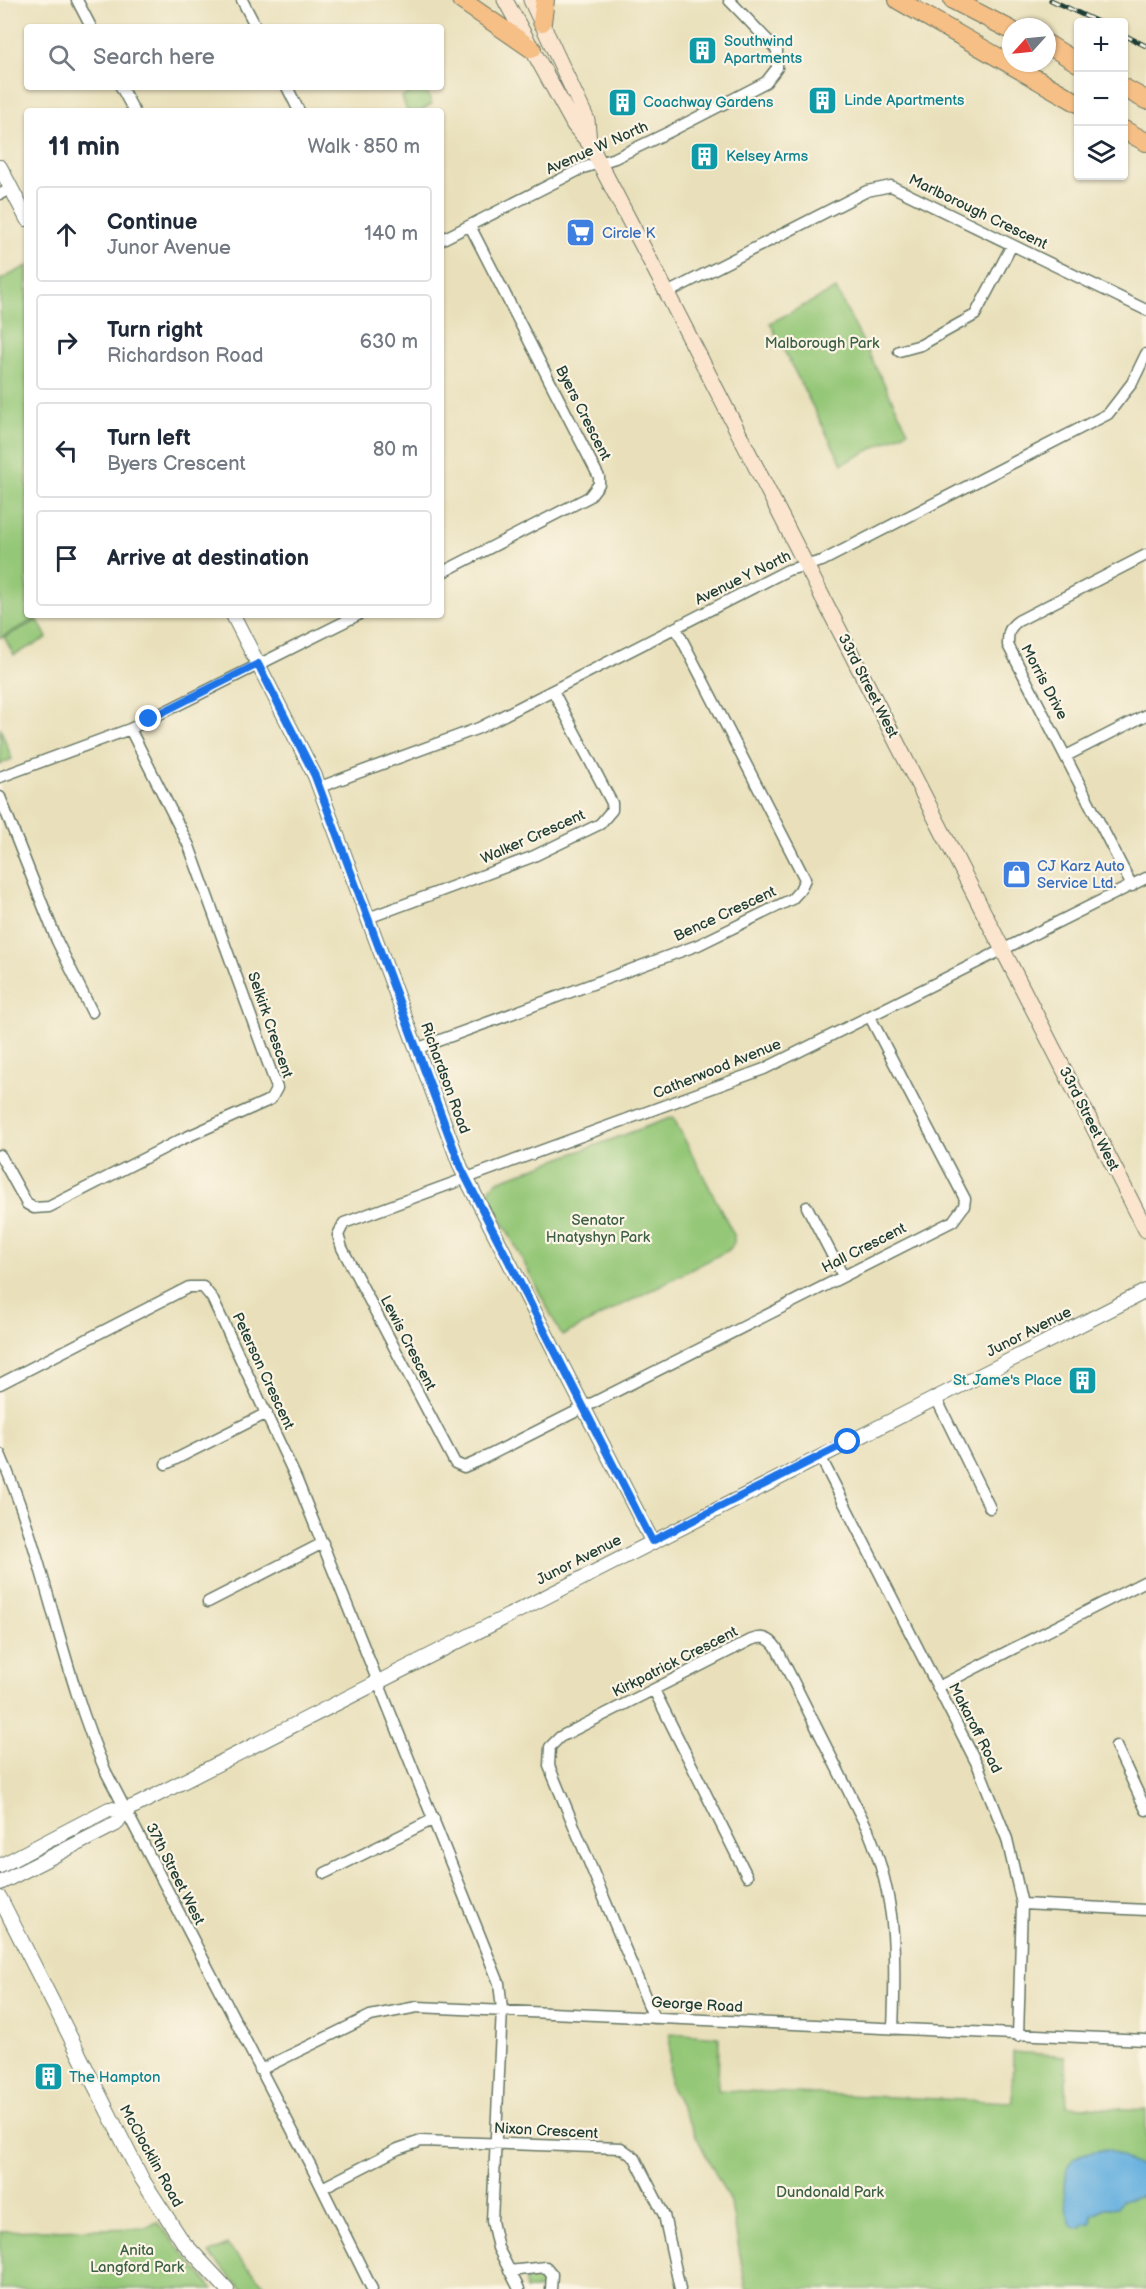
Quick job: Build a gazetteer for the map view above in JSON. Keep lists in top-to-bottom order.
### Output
{
  "streets": {
    "main road": ["33rd Street West"],
    "street": [
      "Avenue W North",
      "Marlborough Crescent",
      "Byers Crescent",
      "Avenue Y North",
      "Morris Drive",
      "Walker Crescent",
      "Bence Crescent",
      "Selkirk Crescent",
      "Catherwood Avenue",
      "Richardson Road",
      "Hall Crescent",
      "Junor Avenue",
      "Lewis Crescent",
      "Peterson Crescent",
      "Kirkpatrick Crescent",
      "Makaroff Road",
      "37th Street West",
      "George Road",
      "Nixon Crescent",
      "McClocklin Road"
    ]
  },
  "crossings": [
    ["Avenue W North", "Byers Crescent"],
    ["Avenue W North", "33rd Street West"],
    ["Marlborough Crescent", "33rd Street West"],
    ["Avenue Y North", "33rd Street West"],
    ["Avenue Y North", "Walker Crescent"],
    ["Avenue Y North", "Bence Crescent"],
    ["Avenue Y North", "Richardson Road"],
    ["Morris Drive", "Catherwood Avenue"],
    ["33rd Street West", "Catherwood Avenue"],
    ["Walker Crescent", "Richardson Road"],
    ["Bence Crescent", "Richardson Road"],
    ["Catherwood Avenue", "Richardson Road"],
    ["Catherwood Avenue", "Hall Crescent"],
    ["Catherwood Avenue", "Lewis Crescent"],
    ["Richardson Road", "Hall Crescent"],
    ["Richardson Road", "Junor Avenue"],
    ["Richardson Road", "Lewis Crescent"],
    ["Hall Crescent", "Lewis Crescent"],
    ["Junor Avenue", "Peterson Crescent"],
    ["Junor Avenue", "Makaroff Road"],
    ["Junor Avenue", "37th Street West"],
    ["Peterson Crescent", "George Road"],
    ["Peterson Crescent", "Nixon Crescent"],
    ["Kirkpatrick Crescent", "George Road"],
    ["Makaroff Road", "George Road"],
    ["37th Street West", "George Road"],
    ["37th Street West", "Nixon Crescent"]
  ],
  "parks": [
    "Malborough Park",
    "Senator Hnatyshyn Park",
    "Dundonald Park",
    "Anita Langford Park"
  ],
  "places": {
    "building": [
      "Southwind Apartments",
      "Linde Apartments",
      "Coachway Gardens",
      "Kelsey Arms",
      "St. Jame's Place",
      "The Hampton"
    ],
    "supermarket": ["Circle K"],
    "shop": ["CJ Karz Auto Service Ltd."]
  },
  "north": "bottom left",
  "page": {
    "map_buttons": ["+", "−"],
    "search": "Search here",
    "heading": ["11 min", "Walk · 850 m"],
    "list": [
      ["Continue", "Junor Avenue", "140 m"],
      ["Turn right", "Richardson Road", "630 m"],
      ["Turn left", "Byers Crescent", "80 m"],
      "Arrive at destination"
    ]
  }
}
